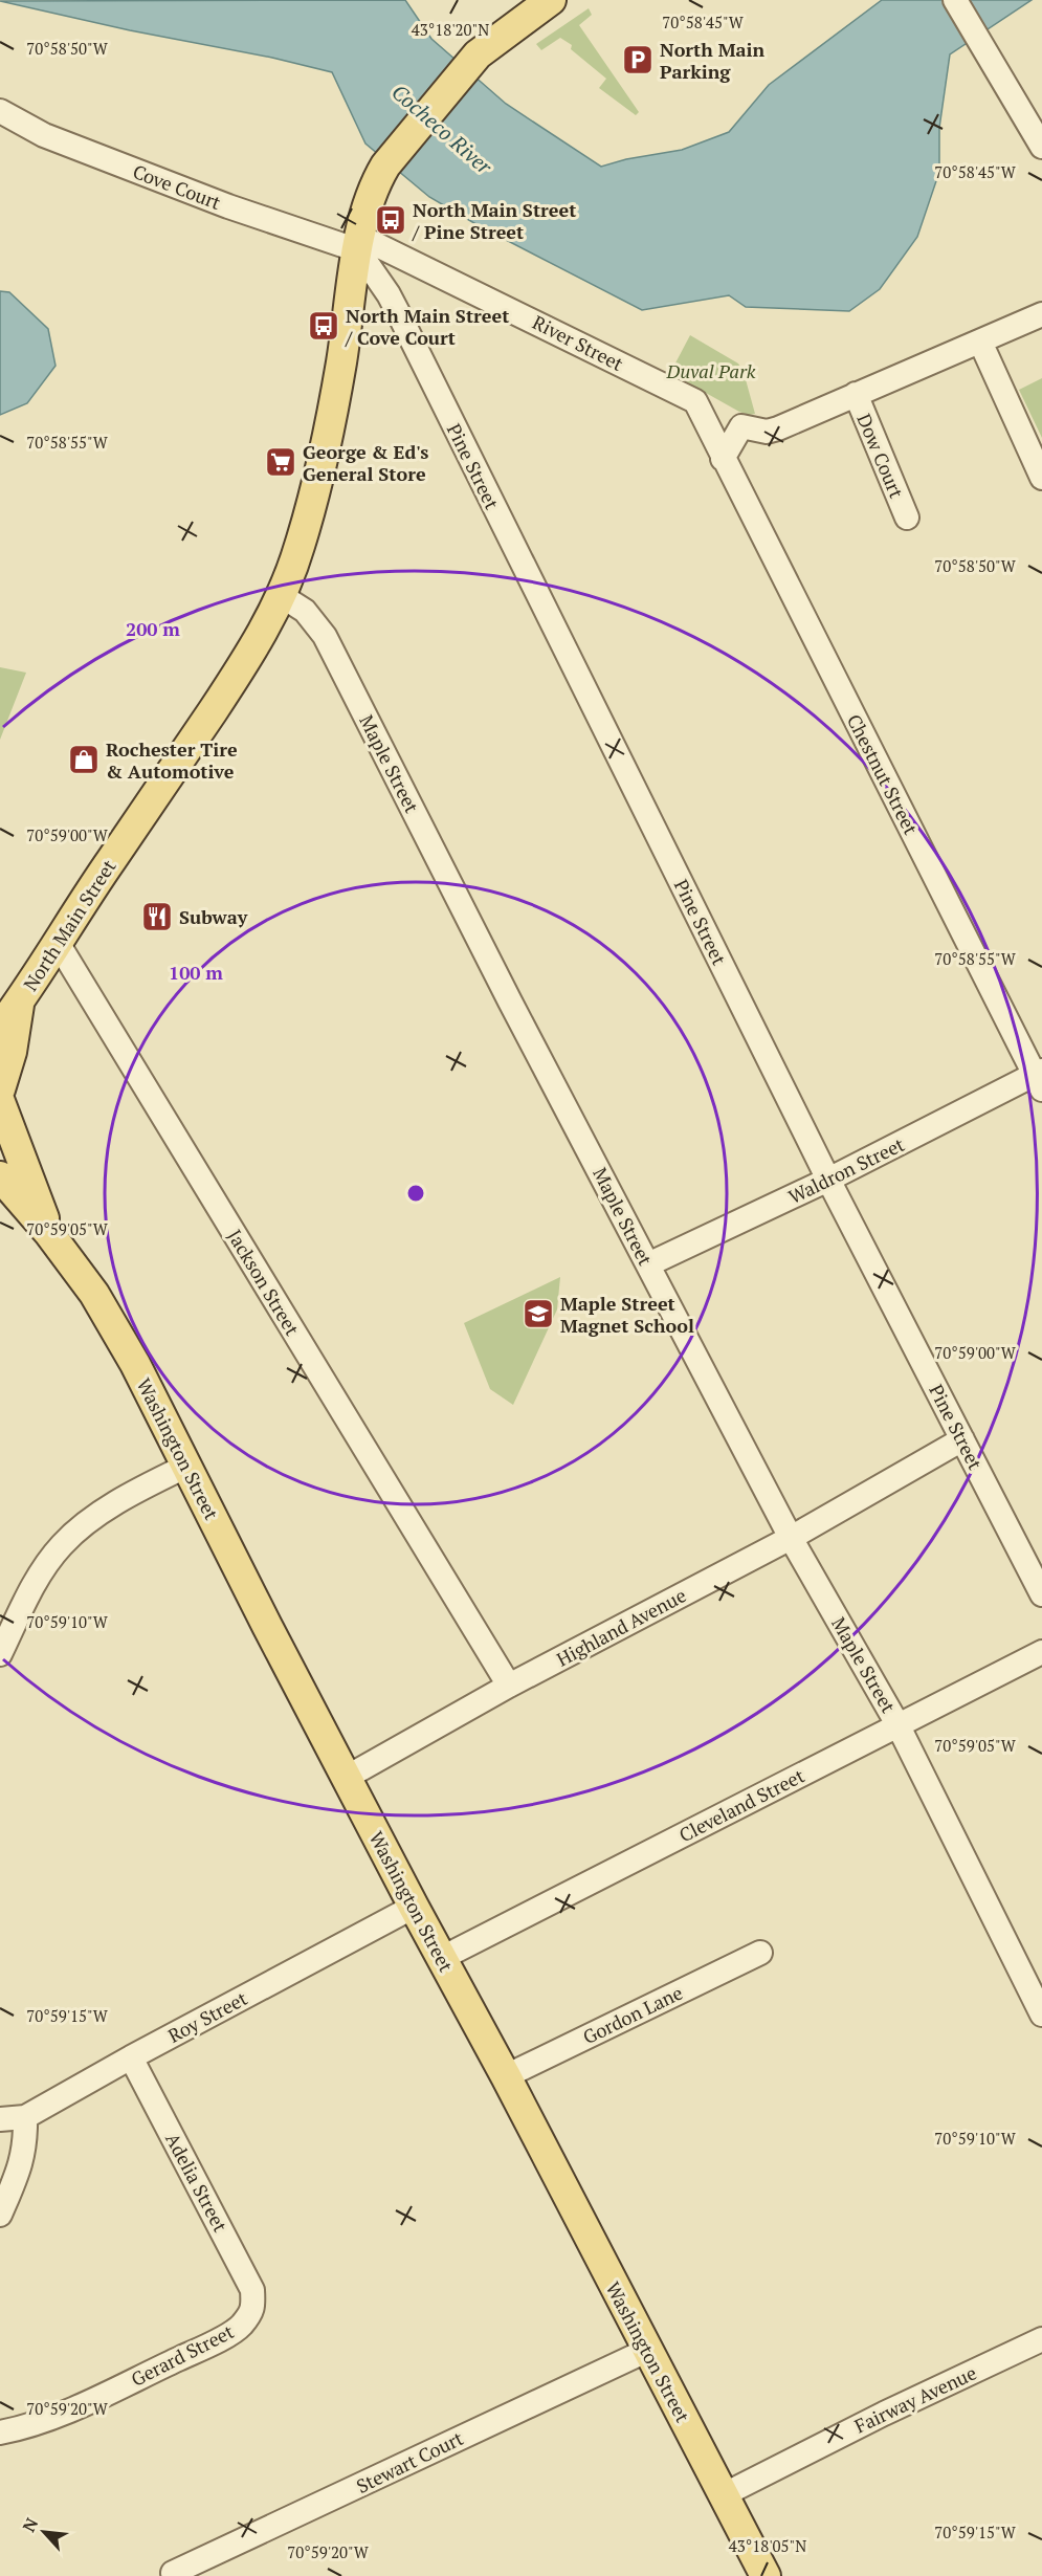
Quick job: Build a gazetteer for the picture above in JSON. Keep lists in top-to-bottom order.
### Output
{
  "streets": {
    "main road": ["North Main Street", "Washington Street"],
    "street": [
      "Cove Court",
      "River Street",
      "Dow Court",
      "Pine Street",
      "Maple Street",
      "Chestnut Street",
      "Waldron Street",
      "Jackson Street",
      "Highland Avenue",
      "Cleveland Street",
      "Gordon Lane",
      "Roy Street",
      "Adelia Street",
      "Gerard Street",
      "Fairway Avenue",
      "Stewart Court"
    ]
  },
  "crossings": [
    ["Cove Court", "River Street"],
    ["Cove Court", "Pine Street"],
    ["Cove Court", "North Main Street"],
    ["River Street", "Dow Court"],
    ["River Street", "Pine Street"],
    ["River Street", "North Main Street"],
    ["Pine Street", "North Main Street"],
    ["Pine Street", "Waldron Street"],
    ["Pine Street", "Highland Avenue"],
    ["Maple Street", "North Main Street"],
    ["Maple Street", "Waldron Street"],
    ["Maple Street", "Highland Avenue"],
    ["Maple Street", "Cleveland Street"],
    ["Chestnut Street", "Waldron Street"],
    ["North Main Street", "Jackson Street"],
    ["Jackson Street", "Highland Avenue"],
    ["Washington Street", "Highland Avenue"],
    ["Washington Street", "Cleveland Street"],
    ["Washington Street", "Gordon Lane"],
    ["Washington Street", "Roy Street"],
    ["Washington Street", "Fairway Avenue"],
    ["Washington Street", "Stewart Court"],
    ["Roy Street", "Adelia Street"],
    ["Adelia Street", "Gerard Street"]
  ],
  "water": ["Cocheco River"],
  "parks": ["Duval Park"],
  "places": {
    "parking": ["North Main Parking"],
    "bus stop": ["North Main Street / Pine Street", "North Main Street / Cove Court"],
    "supermarket": ["George & Ed's General Store"],
    "shop": ["Rochester Tire & Automotive"],
    "restaurant": ["Subway"],
    "school or university": ["Maple Street Magnet School"]
  },
  "north": "top left",
  "coordinates": [
    "70°58'45\"W",
    "43°18'20\"N",
    "70°58'50\"W",
    "70°58'55\"W",
    "70°59'00\"W",
    "70°59'05\"W",
    "70°59'10\"W",
    "70°59'15\"W",
    "70°59'20\"W",
    "43°18'05\"N"
  ],
  "rings": ["200 m", "100 m"]
}
